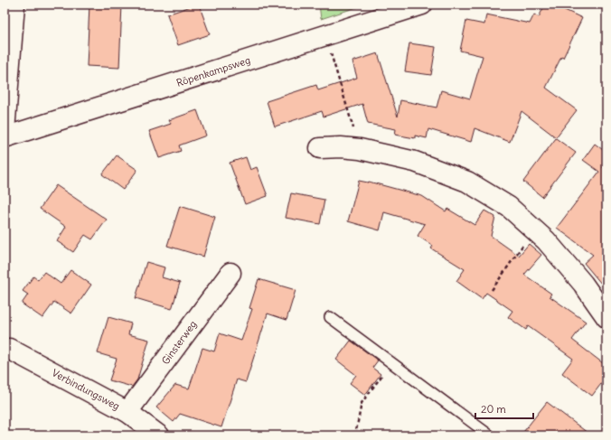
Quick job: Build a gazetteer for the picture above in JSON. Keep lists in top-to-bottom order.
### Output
{
  "streets": {
    "street": ["Röpenkampsweg", "Ginsterweg", "Verbindungsweg"]
  },
  "crossings": [
    ["Ginsterweg", "Verbindungsweg"]
  ],
  "scale_bar": "20 m"
}
